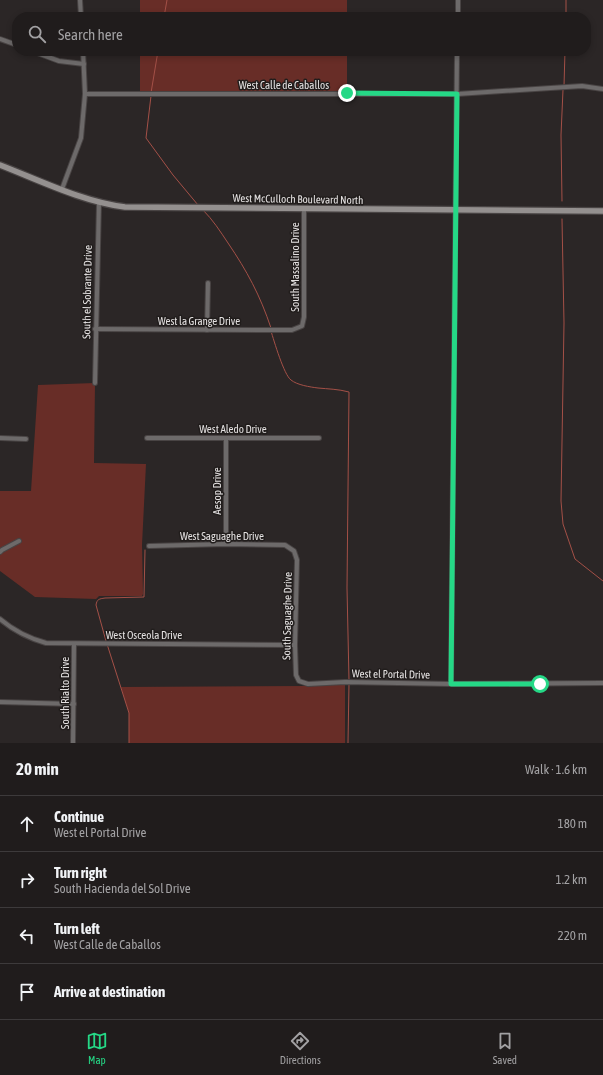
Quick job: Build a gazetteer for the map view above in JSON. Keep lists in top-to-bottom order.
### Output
{
  "streets": {
    "main road": ["West McCulloch Boulevard North"],
    "street": [
      "West Calle de Caballos",
      "South Massalino Drive",
      "South el Sobrante Drive",
      "West la Grange Drive",
      "West Aledo Drive",
      "Aesop Drive",
      "West Saguaghe Drive",
      "South Saguaghe Drive",
      "West Osceola Drive",
      "West el Portal Drive",
      "South Rialto Drive"
    ]
  },
  "crossings": [
    ["West McCulloch Boulevard North", "South Massalino Drive"],
    ["West McCulloch Boulevard North", "South el Sobrante Drive"],
    ["South Massalino Drive", "West la Grange Drive"],
    ["South el Sobrante Drive", "West la Grange Drive"],
    ["West Aledo Drive", "Aesop Drive"],
    ["Aesop Drive", "West Saguaghe Drive"],
    ["West Saguaghe Drive", "South Saguaghe Drive"],
    ["South Saguaghe Drive", "West Osceola Drive"],
    ["South Saguaghe Drive", "West el Portal Drive"],
    ["West Osceola Drive", "South Rialto Drive"]
  ],
  "page": {
    "search": "Search here",
    "heading": ["20 min", "Walk · 1.6 km"],
    "list": [
      ["Continue", "West el Portal Drive", "180 m"],
      ["Turn right", "South Hacienda del Sol Drive", "1.2 km"],
      ["Turn left", "West Calle de Caballos", "220 m"],
      "Arrive at destination"
    ],
    "nav": ["Map", "Directions", "Saved"]
  }
}
